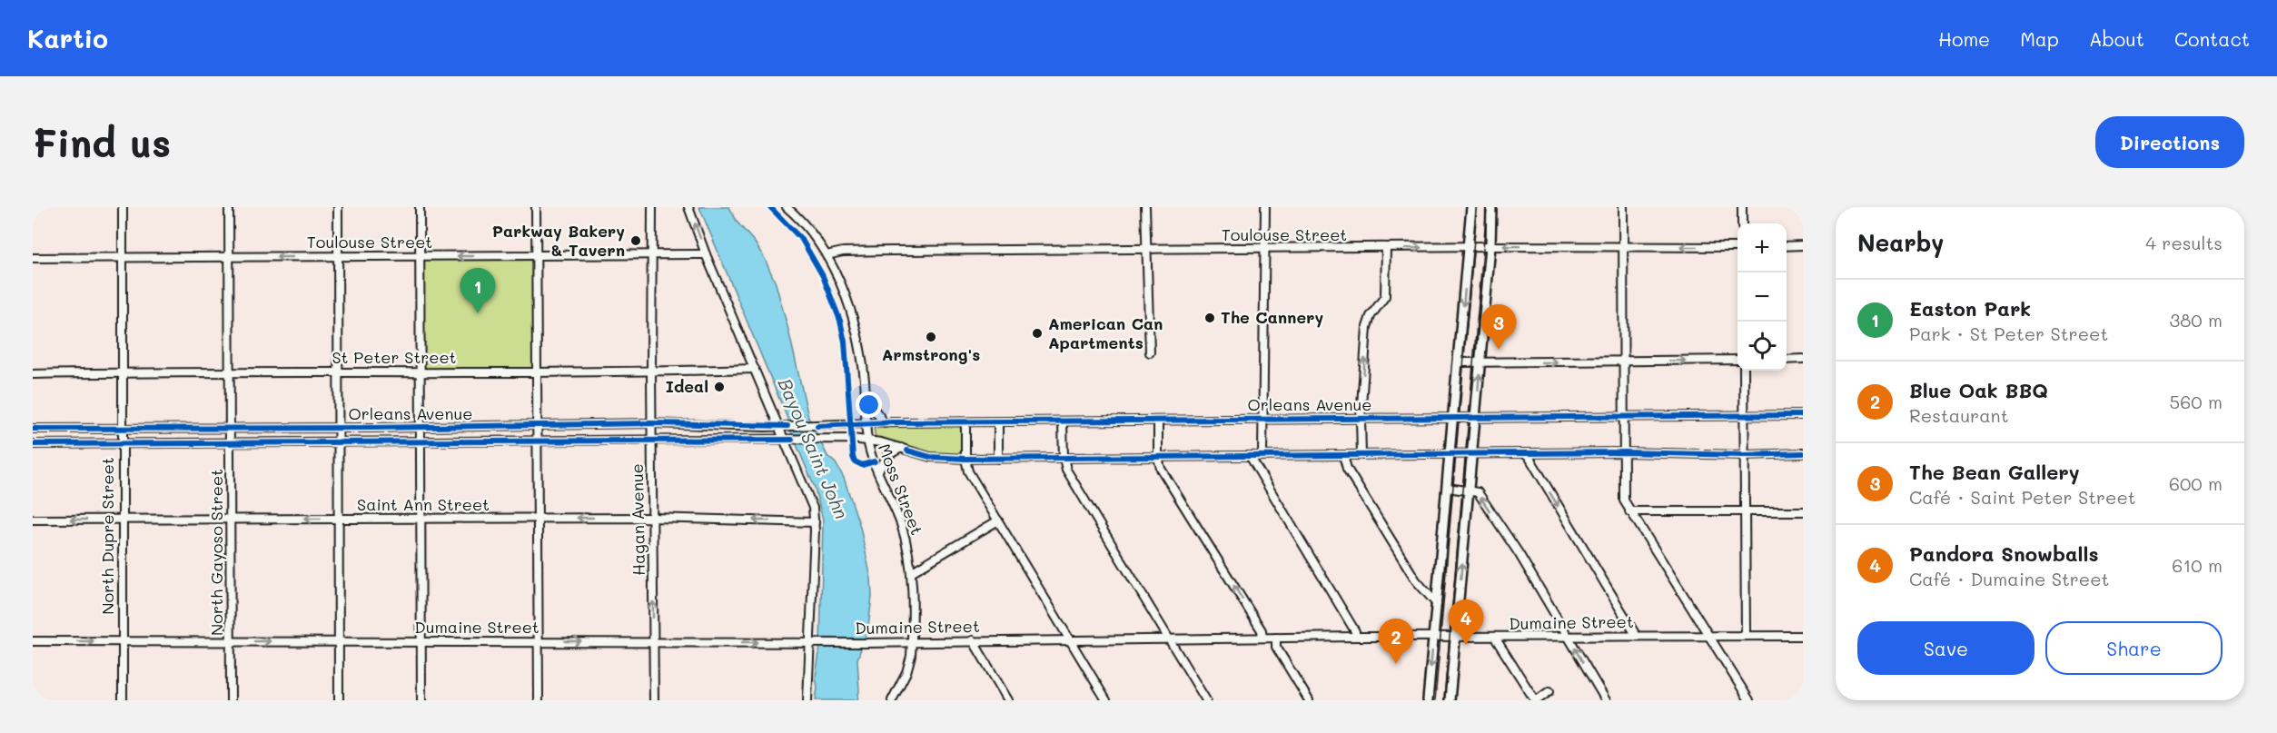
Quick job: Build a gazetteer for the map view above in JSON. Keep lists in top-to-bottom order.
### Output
{
  "streets": {
    "street": [
      "Toulouse Street",
      "St Peter Street",
      "Orleans Avenue",
      "Moss Street",
      "Saint Ann Street",
      "Hagan Avenue",
      "North Dupre Street",
      "North Gayoso Street",
      "Dumaine Street"
    ]
  },
  "crossings": [
    ["Toulouse Street", "Moss Street"],
    ["Toulouse Street", "Hagan Avenue"],
    ["Toulouse Street", "North Dupre Street"],
    ["Toulouse Street", "North Gayoso Street"],
    ["St Peter Street", "Hagan Avenue"],
    ["St Peter Street", "North Dupre Street"],
    ["St Peter Street", "North Gayoso Street"],
    ["Orleans Avenue", "Moss Street"],
    ["Orleans Avenue", "Hagan Avenue"],
    ["Orleans Avenue", "North Dupre Street"],
    ["Orleans Avenue", "North Gayoso Street"],
    ["Moss Street", "Dumaine Street"],
    ["Saint Ann Street", "Hagan Avenue"],
    ["Saint Ann Street", "North Dupre Street"],
    ["Saint Ann Street", "North Gayoso Street"],
    ["Hagan Avenue", "Dumaine Street"],
    ["North Dupre Street", "Dumaine Street"],
    ["North Gayoso Street", "Dumaine Street"]
  ],
  "one_way": ["Saint Ann Street"],
  "water": ["Bayou Saint John"],
  "places": [
    "Parkway Bakery & Tavern",
    "The Cannery",
    "American Can Apartments",
    "Armstrong's",
    "Ideal"
  ],
  "page": {
    "header": "Kartio",
    "nav": [
      "Home",
      "Map",
      "About",
      "Contact"
    ],
    "buttons": [
      "Directions",
      ["Save", "Share"]
    ],
    "title": "Find us",
    "heading": ["Nearby", "4 results"],
    "map_buttons": ["+", "−"],
    "pins": [
      "1",
      "3",
      "4",
      "2"
    ],
    "list": [
      {
        "mark": "1",
        "name": "Easton Park",
        "note": "Park · St Peter Street",
        "value": "380 m"
      },
      {
        "mark": "2",
        "name": "Blue Oak BBQ",
        "note": "Restaurant",
        "value": "560 m"
      },
      {
        "mark": "3",
        "name": "The Bean Gallery",
        "note": "Café · Saint Peter Street",
        "value": "600 m"
      },
      {
        "mark": "4",
        "name": "Pandora Snowballs",
        "note": "Café · Dumaine Street",
        "value": "610 m"
      }
    ]
  }
}
